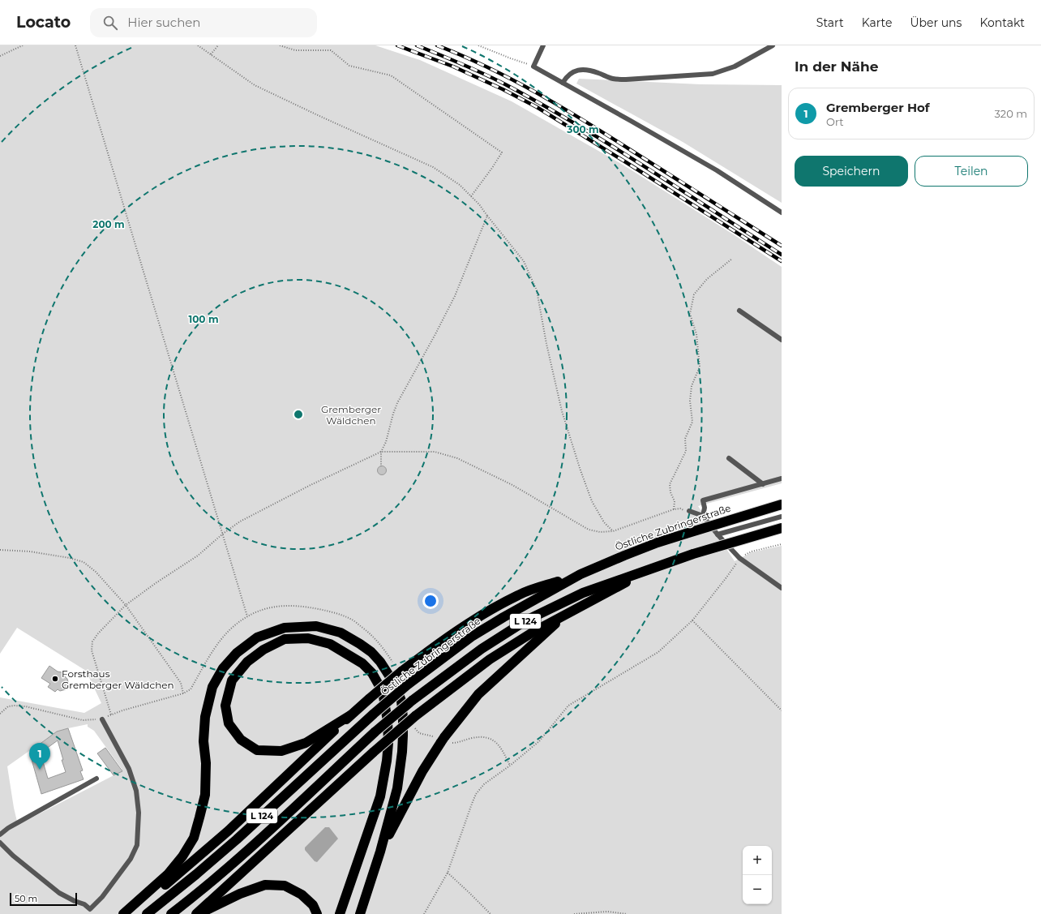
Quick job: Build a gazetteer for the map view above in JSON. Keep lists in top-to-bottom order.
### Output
{
  "streets": {
    "highway": ["Östliche Zubringerstraße", "L 124"]
  },
  "parks": ["Gremberger Wäldchen"],
  "places": ["Forsthaus Gremberger Wäldchen"],
  "scale_bar": "50 m",
  "page": {
    "header": "Locato",
    "search": "Hier suchen",
    "nav": [
      "Start",
      "Karte",
      "Über uns",
      "Kontakt"
    ],
    "heading": "In der Nähe",
    "list": [
      {
        "mark": "1",
        "name": "Gremberger Hof",
        "note": "Ort",
        "value": "320 m"
      }
    ],
    "buttons": ["Speichern", "Teilen"],
    "pins": "1",
    "map_buttons": ["+", "−"],
    "scale": "50 m"
  },
  "rings": ["300 m", "200 m", "100 m"]
}
